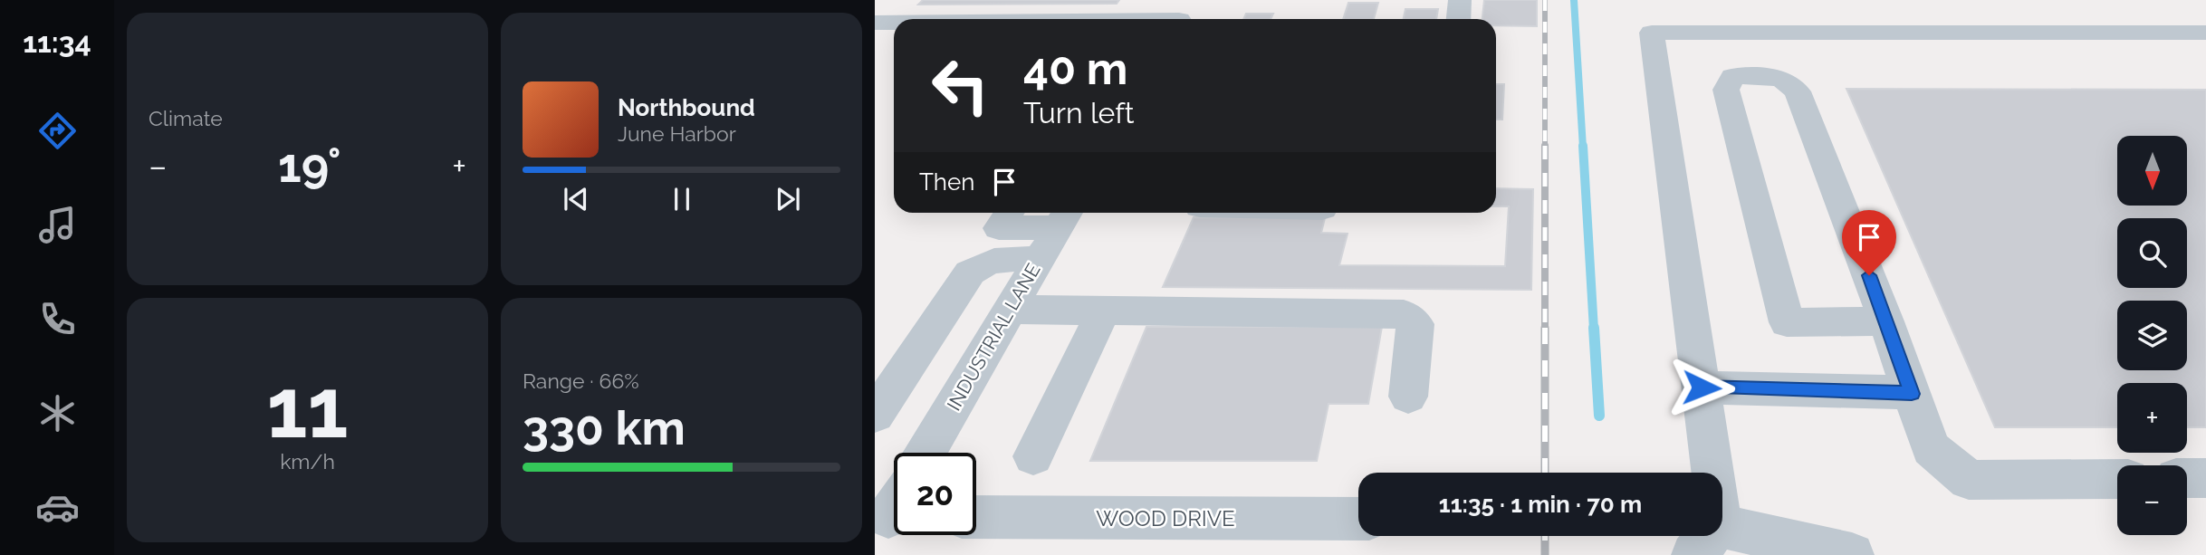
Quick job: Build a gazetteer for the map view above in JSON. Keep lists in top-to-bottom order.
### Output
{
  "streets": {
    "street": ["INDUSTRIAL LANE", "WOOD DRIVE"]
  },
  "north": "bottom",
  "page": {
    "tabs": "11:34",
    "tile": [
      "Climate",
      ["11", "km/h"],
      ["Range · 66%", "330 km"]
    ],
    "turn": ["40 m", "Turn left"],
    "song": ["Northbound", "June Harbor"],
    "map_buttons": ["+", "−"],
    "heat": ["−", "19°", "+"],
    "then": "Then",
    "limit": "20",
    "trip": "11:35 · 1 min · 70 m"
  }
}
